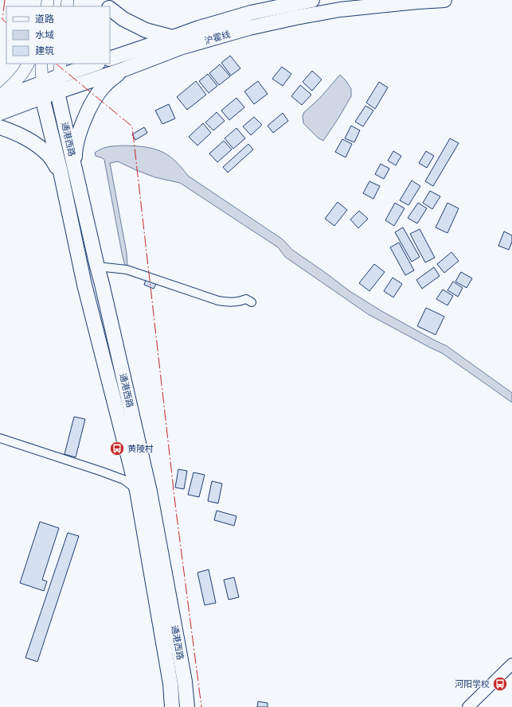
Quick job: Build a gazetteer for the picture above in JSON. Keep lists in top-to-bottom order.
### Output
{
  "streets": {
    "highway": ["沪霍线", "通港西路"]
  },
  "crossings": [
    ["沪霍线", "通港西路"]
  ],
  "places": {
    "bus stop": ["黄陵村", "河阳学校"]
  },
  "legend": ["道路", "水域", "建筑"]
}
